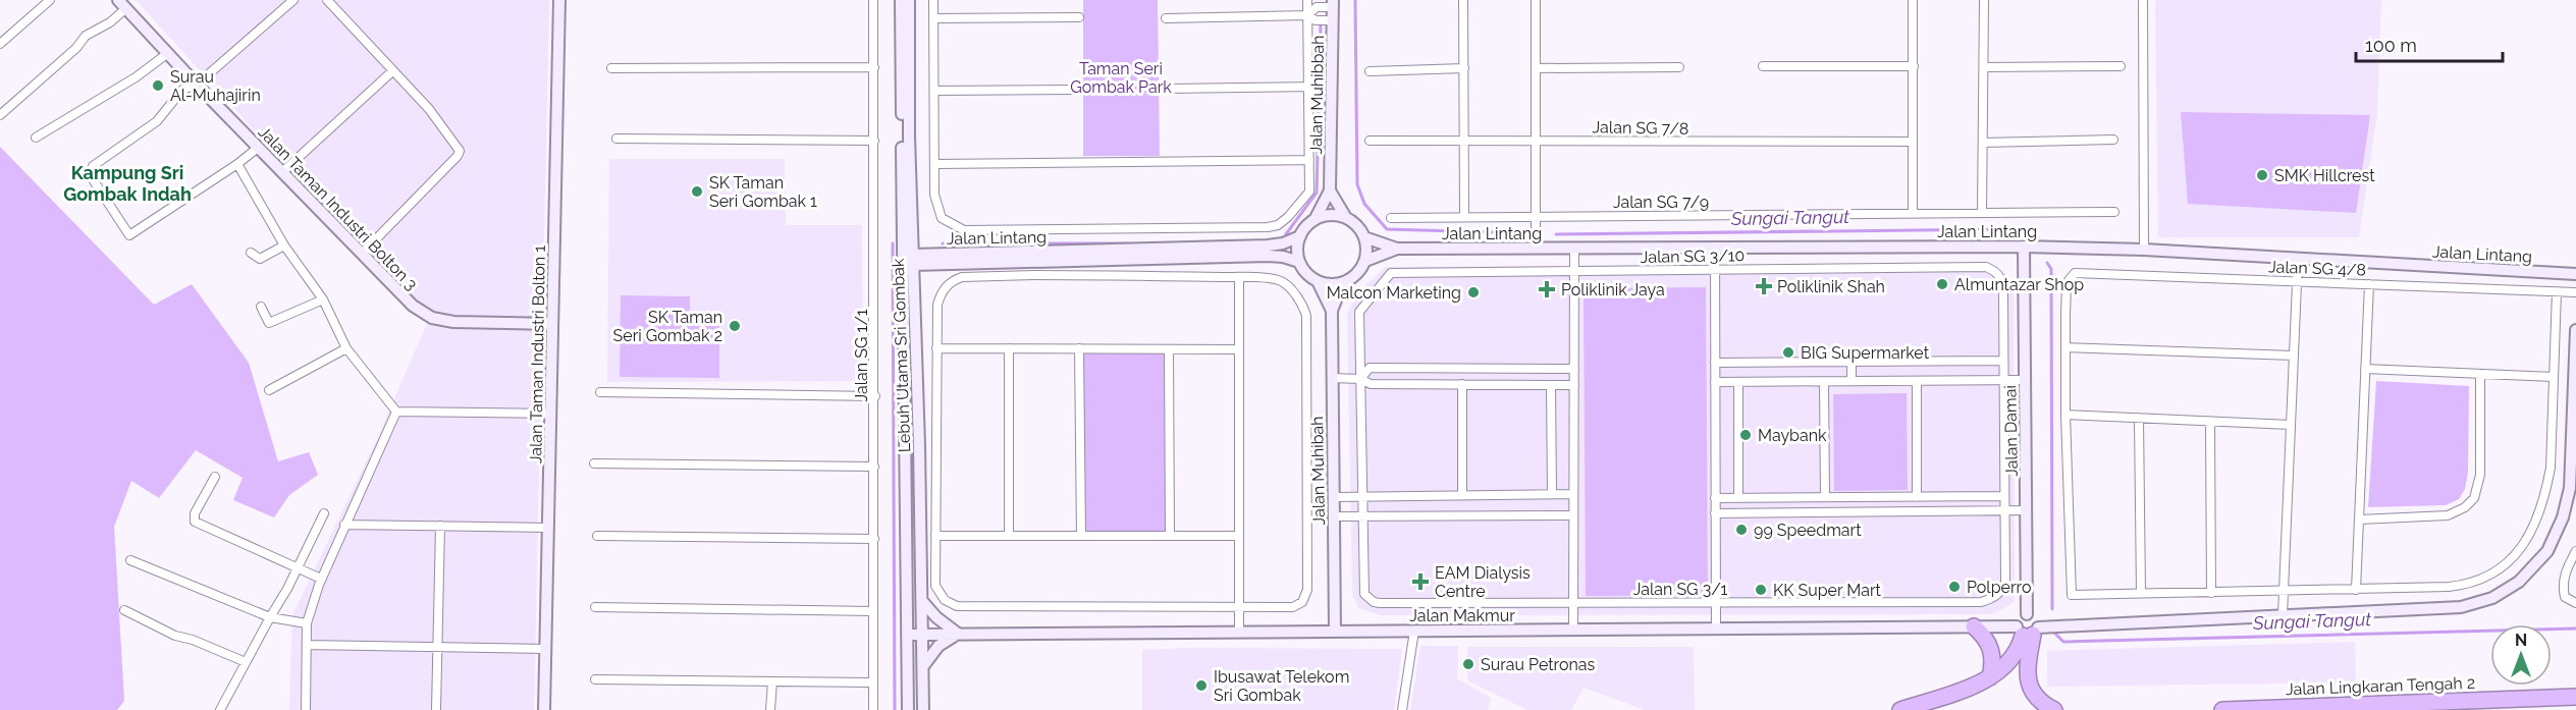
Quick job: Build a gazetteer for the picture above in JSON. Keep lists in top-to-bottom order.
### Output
{
  "streets": {
    "highway": ["Jalan Lingkaran Tengah 2"],
    "street": [
      "Jalan Muhibbah",
      "Jalan SG 7/8",
      "Jalan SG 7/9",
      "Jalan Taman Industri Bolton 3",
      "Jalan Lintang",
      "Jalan SG 3/10",
      "Jalan SG 4/8",
      "Jalan Taman Industri Bolton 1",
      "Jalan SG 1/1",
      "Lebuh Utama Sri Gombak",
      "Jalan Damai",
      "Jalan Muhibah",
      "Jalan SG 3/1",
      "Jalan Makmur"
    ]
  },
  "crossings": [
    ["Jalan Muhibbah", "Jalan Lintang"],
    ["Jalan Muhibbah", "Jalan Muhibah"],
    ["Jalan Taman Industri Bolton 3", "Jalan Taman Industri Bolton 1"],
    ["Jalan Lintang", "Lebuh Utama Sri Gombak"],
    ["Jalan Lintang", "Jalan Damai"],
    ["Jalan Lintang", "Jalan Muhibah"],
    ["Lebuh Utama Sri Gombak", "Jalan Makmur"],
    ["Jalan Muhibah", "Jalan Makmur"]
  ],
  "districts": ["Kampung Sri Gombak Indah"],
  "water": ["Sungai Tangut"],
  "parks": ["Taman Seri Gombak Park"],
  "places": {
    "other": [
      "Surau Al-Muhajirin",
      "SMK Hillcrest",
      "SK Taman Seri Gombak 1",
      "Almuntazar Shop",
      "Malcon Marketing",
      "SK Taman Seri Gombak 2",
      "BIG Supermarket",
      "Maybank",
      "99 Speedmart",
      "Polperro",
      "KK Super Mart",
      "Surau Petronas",
      "Ibusawat Telekom Sri Gombak"
    ],
    "health": ["Poliklinik Shah", "Poliklinik Jaya", "EAM Dialysis Centre"]
  },
  "scale_bar": "100 m",
  "north": "top"
}
